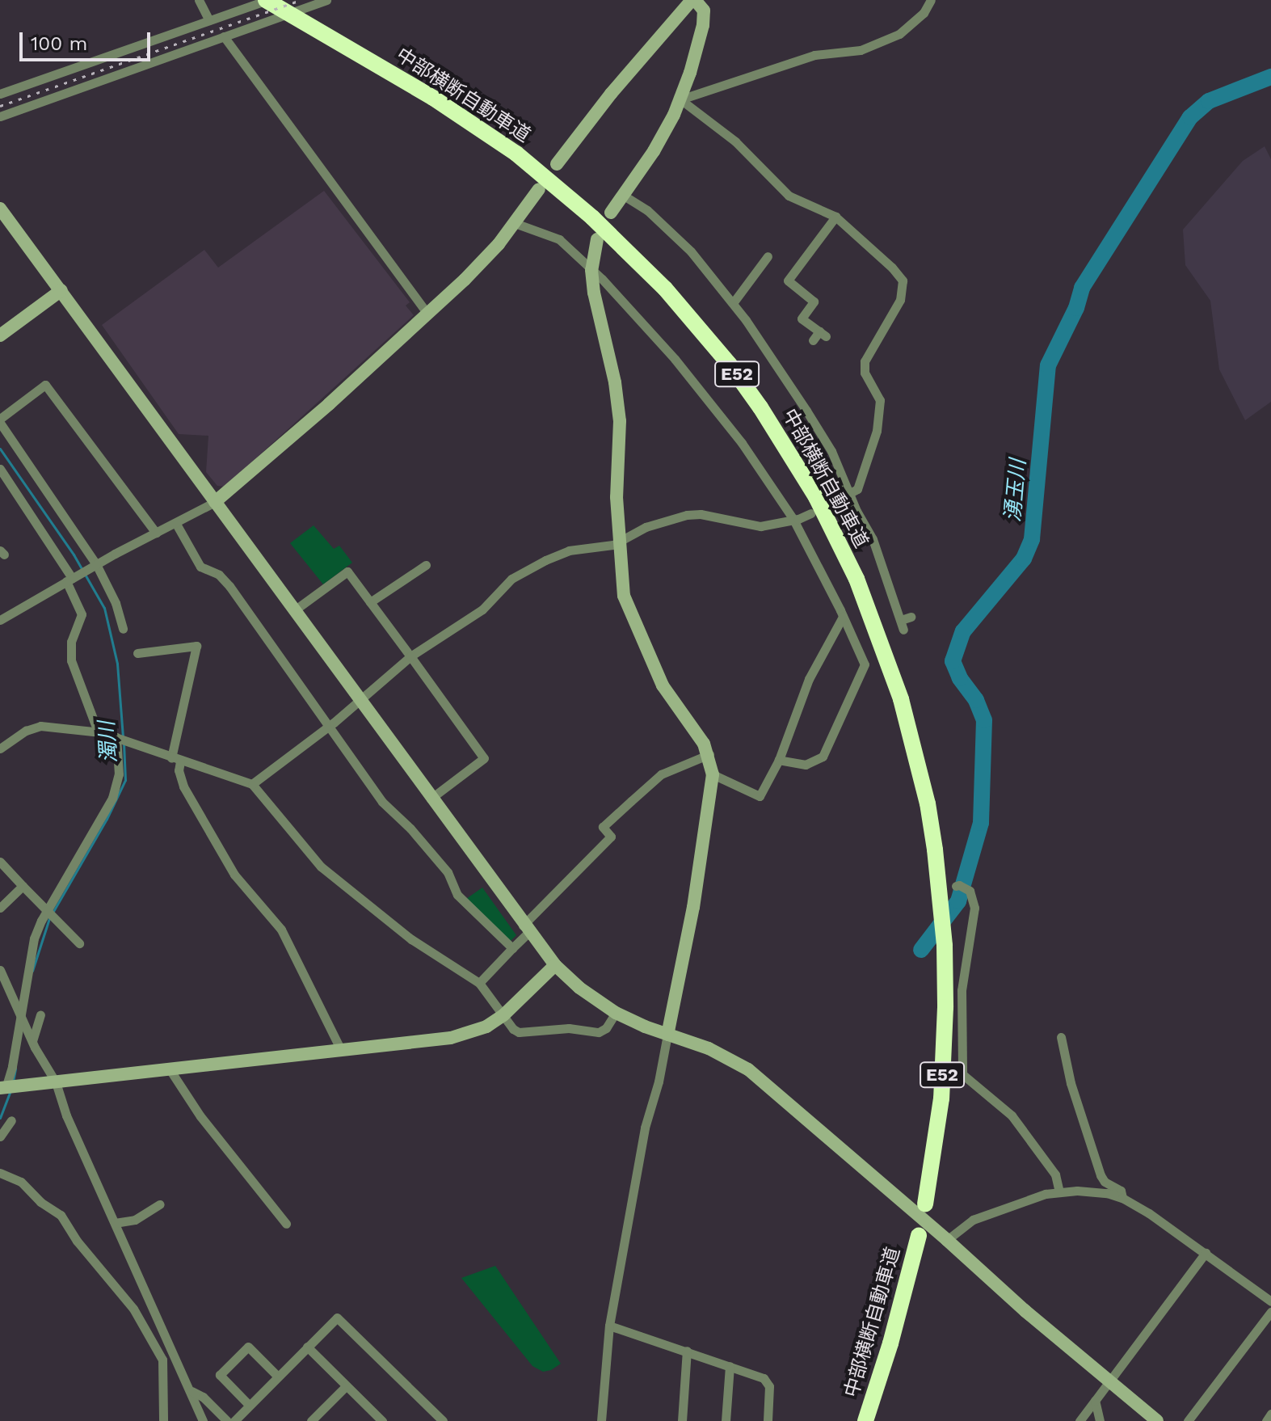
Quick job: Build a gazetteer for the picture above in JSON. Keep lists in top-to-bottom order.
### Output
{
  "streets": {
    "highway": ["中部横断自動車道", "E52"]
  },
  "water": ["湧玉川", "濁川"],
  "scale_bar": "100 m"
}
